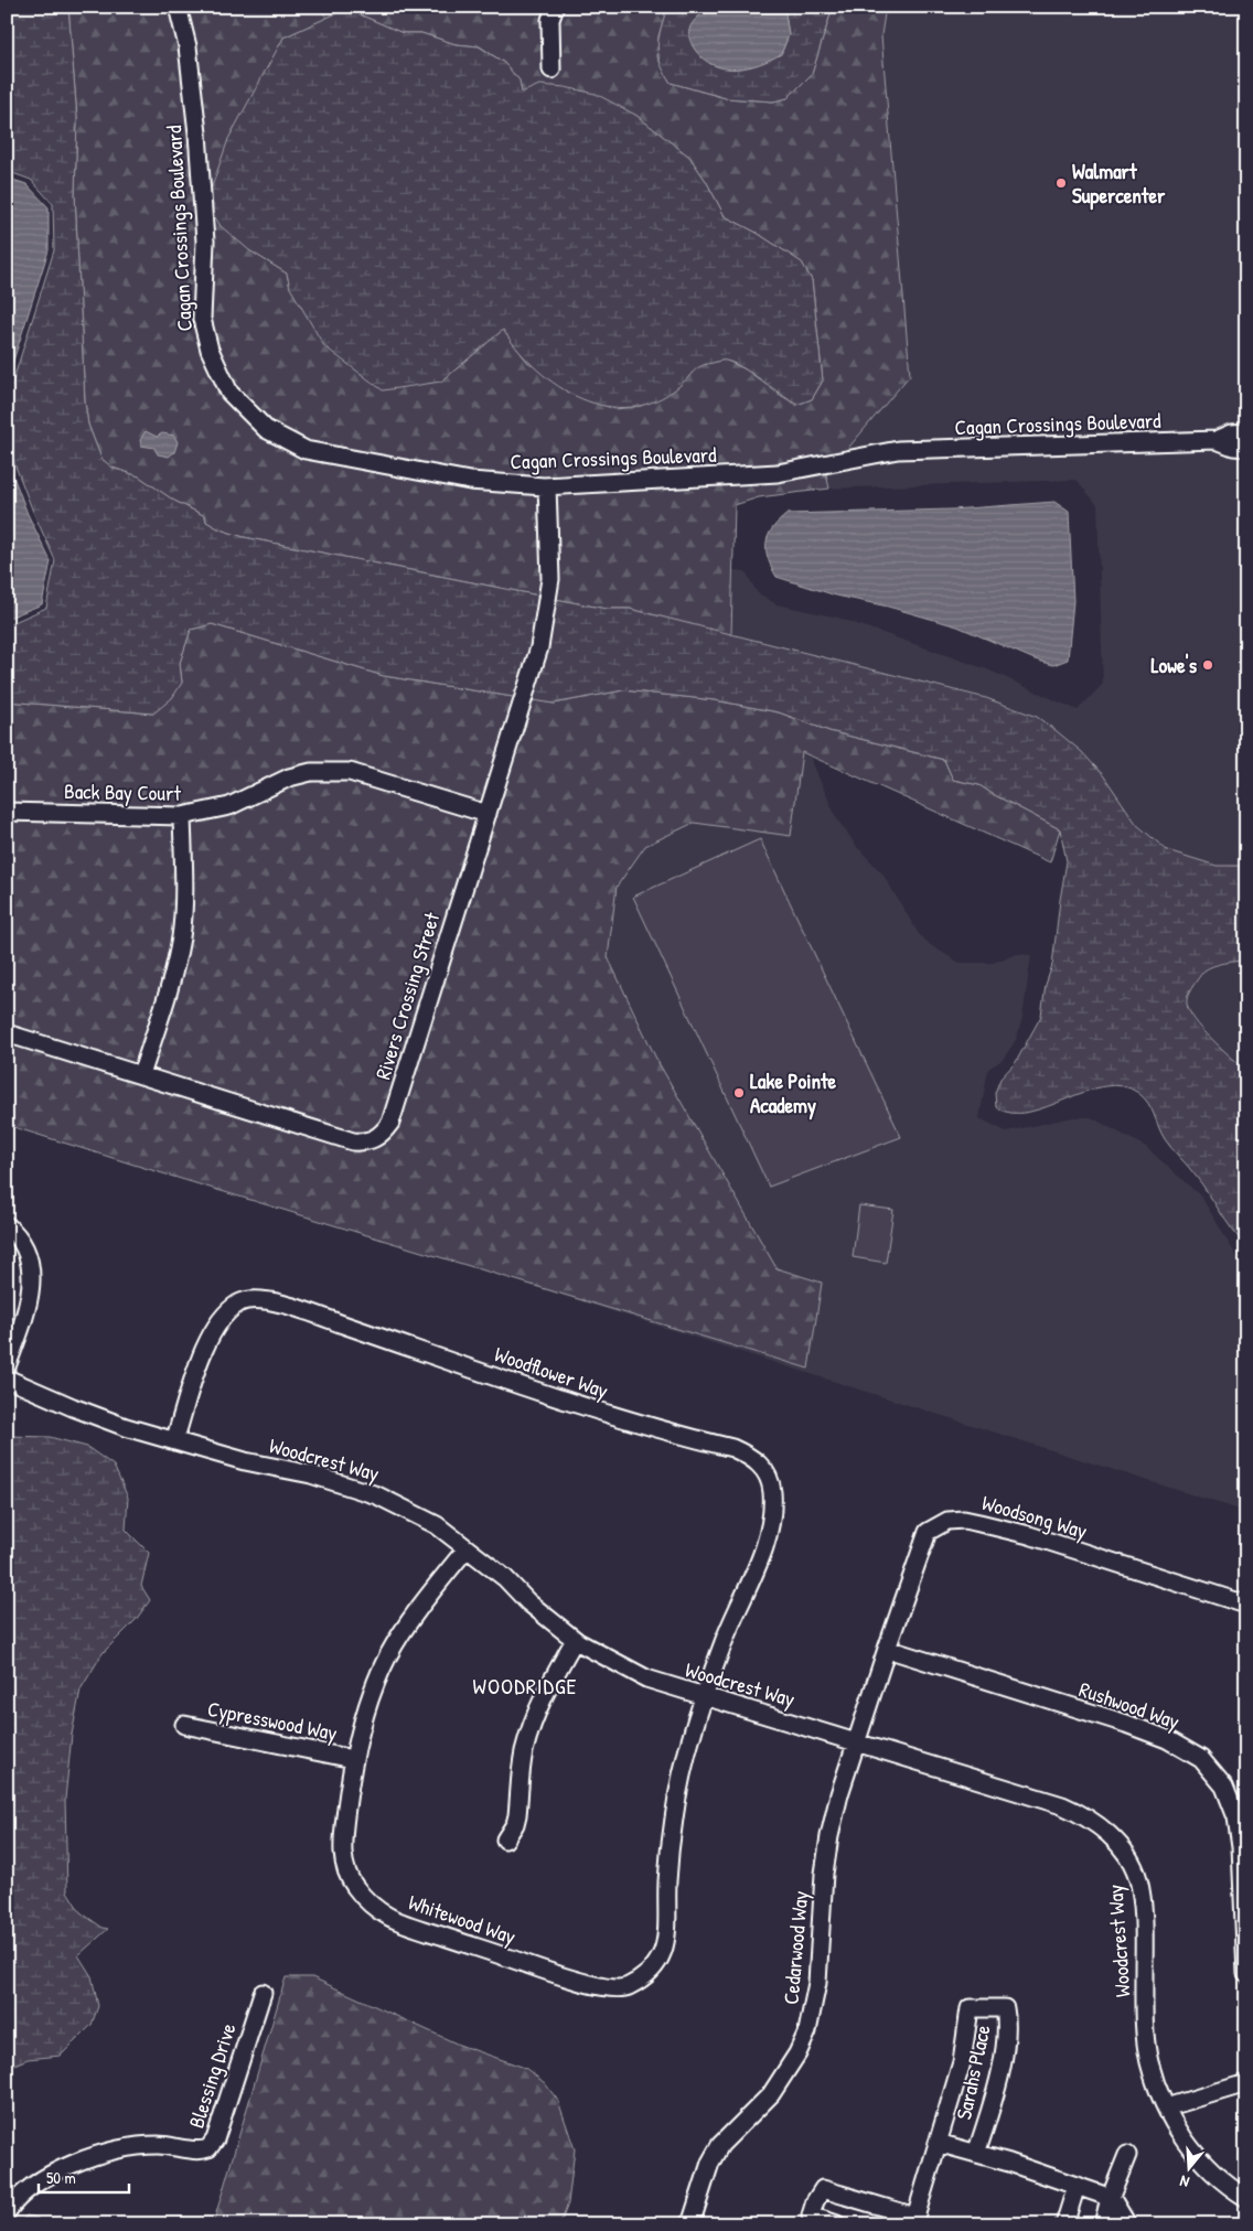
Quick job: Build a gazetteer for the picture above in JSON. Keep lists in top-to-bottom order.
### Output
{
  "streets": {
    "street": [
      "Cagan Crossings Boulevard",
      "Back Bay Court",
      "Rivers Crossing Street",
      "Woodflower Way",
      "Woodcrest Way",
      "Woodsong Way",
      "Rushwood Way",
      "Cypresswood Way",
      "Whitewood Way",
      "Cedarwood Way",
      "Sarahs Place",
      "Blessing Drive"
    ]
  },
  "crossings": [
    ["Cagan Crossings Boulevard", "Rivers Crossing Street"],
    ["Back Bay Court", "Rivers Crossing Street"],
    ["Woodflower Way", "Woodcrest Way"],
    ["Woodflower Way", "Whitewood Way"],
    ["Woodcrest Way", "Woodsong Way"],
    ["Woodcrest Way", "Whitewood Way"],
    ["Woodcrest Way", "Cedarwood Way"],
    ["Woodsong Way", "Rushwood Way"],
    ["Woodsong Way", "Cedarwood Way"],
    ["Cypresswood Way", "Whitewood Way"]
  ],
  "districts": ["WOODRIDGE"],
  "places": ["Walmart Supercenter", "Lowe's", "Lake Pointe Academy"],
  "scale_bar": "50 m",
  "north": "bottom"
}
